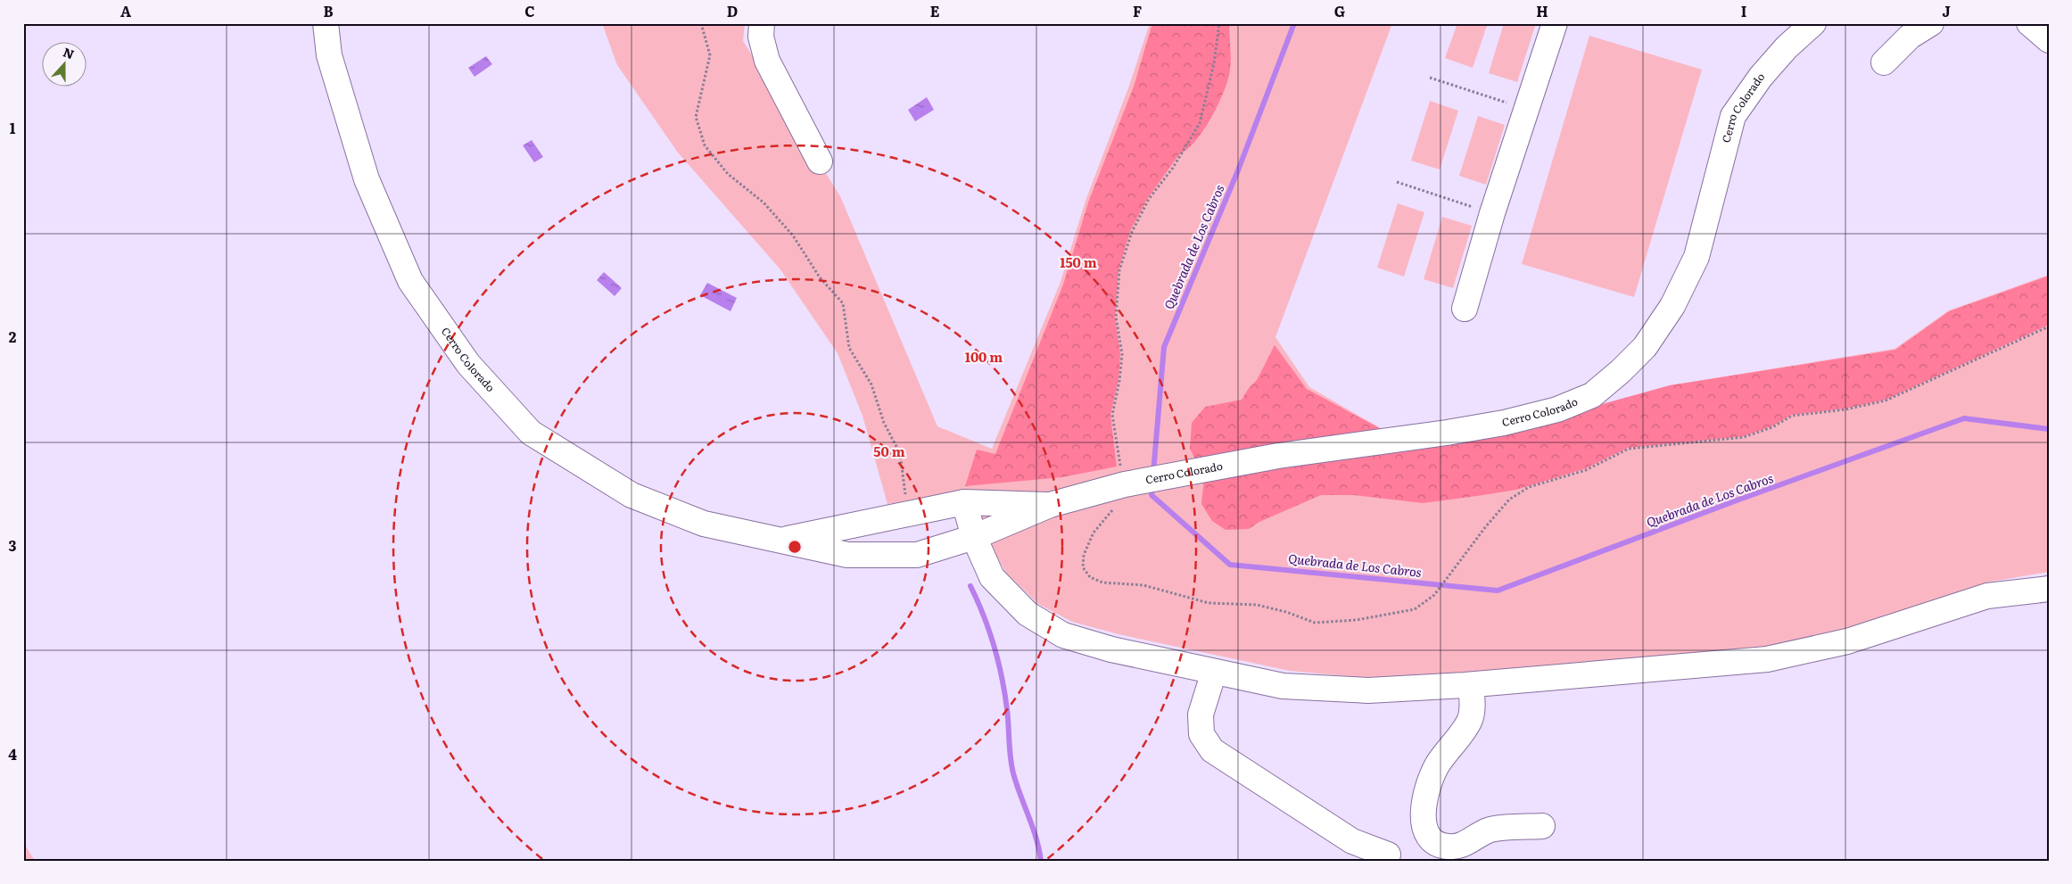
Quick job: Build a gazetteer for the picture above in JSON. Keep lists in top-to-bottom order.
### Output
{
  "streets": {
    "street": ["Cerro Colorado"]
  },
  "water": ["Quebrada de Los Cabros"],
  "north": "top",
  "grid": {
    "columns": [
      "A",
      "B",
      "C",
      "D",
      "E",
      "F",
      "G",
      "H",
      "I",
      "J"
    ],
    "rows": [
      "1",
      "2",
      "3",
      "4"
    ]
  },
  "rings": ["150 m", "100 m", "50 m"]
}
